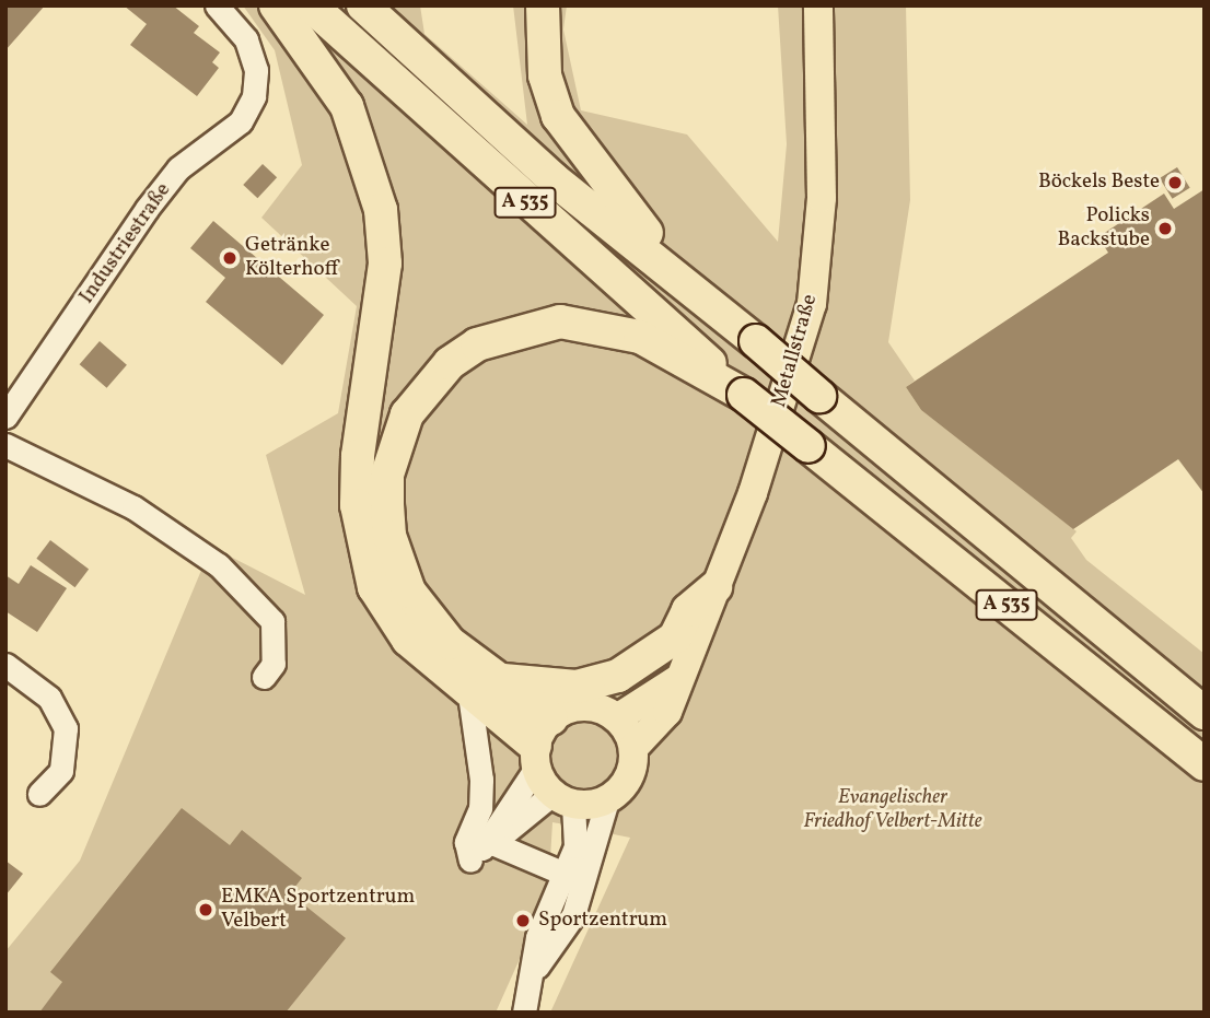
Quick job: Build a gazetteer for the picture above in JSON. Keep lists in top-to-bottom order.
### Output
{
  "streets": {
    "highway": ["A 535"],
    "main road": ["Metallstraße"],
    "street": ["Industriestraße"]
  },
  "parks": ["Evangelischer Friedhof Velbert-Mitte"],
  "places": [
    "Böckels Beste",
    "Policks Backstube",
    "Getränke Költerhoff",
    "EMKA Sportzentrum Velbert",
    "Sportzentrum"
  ]
}
